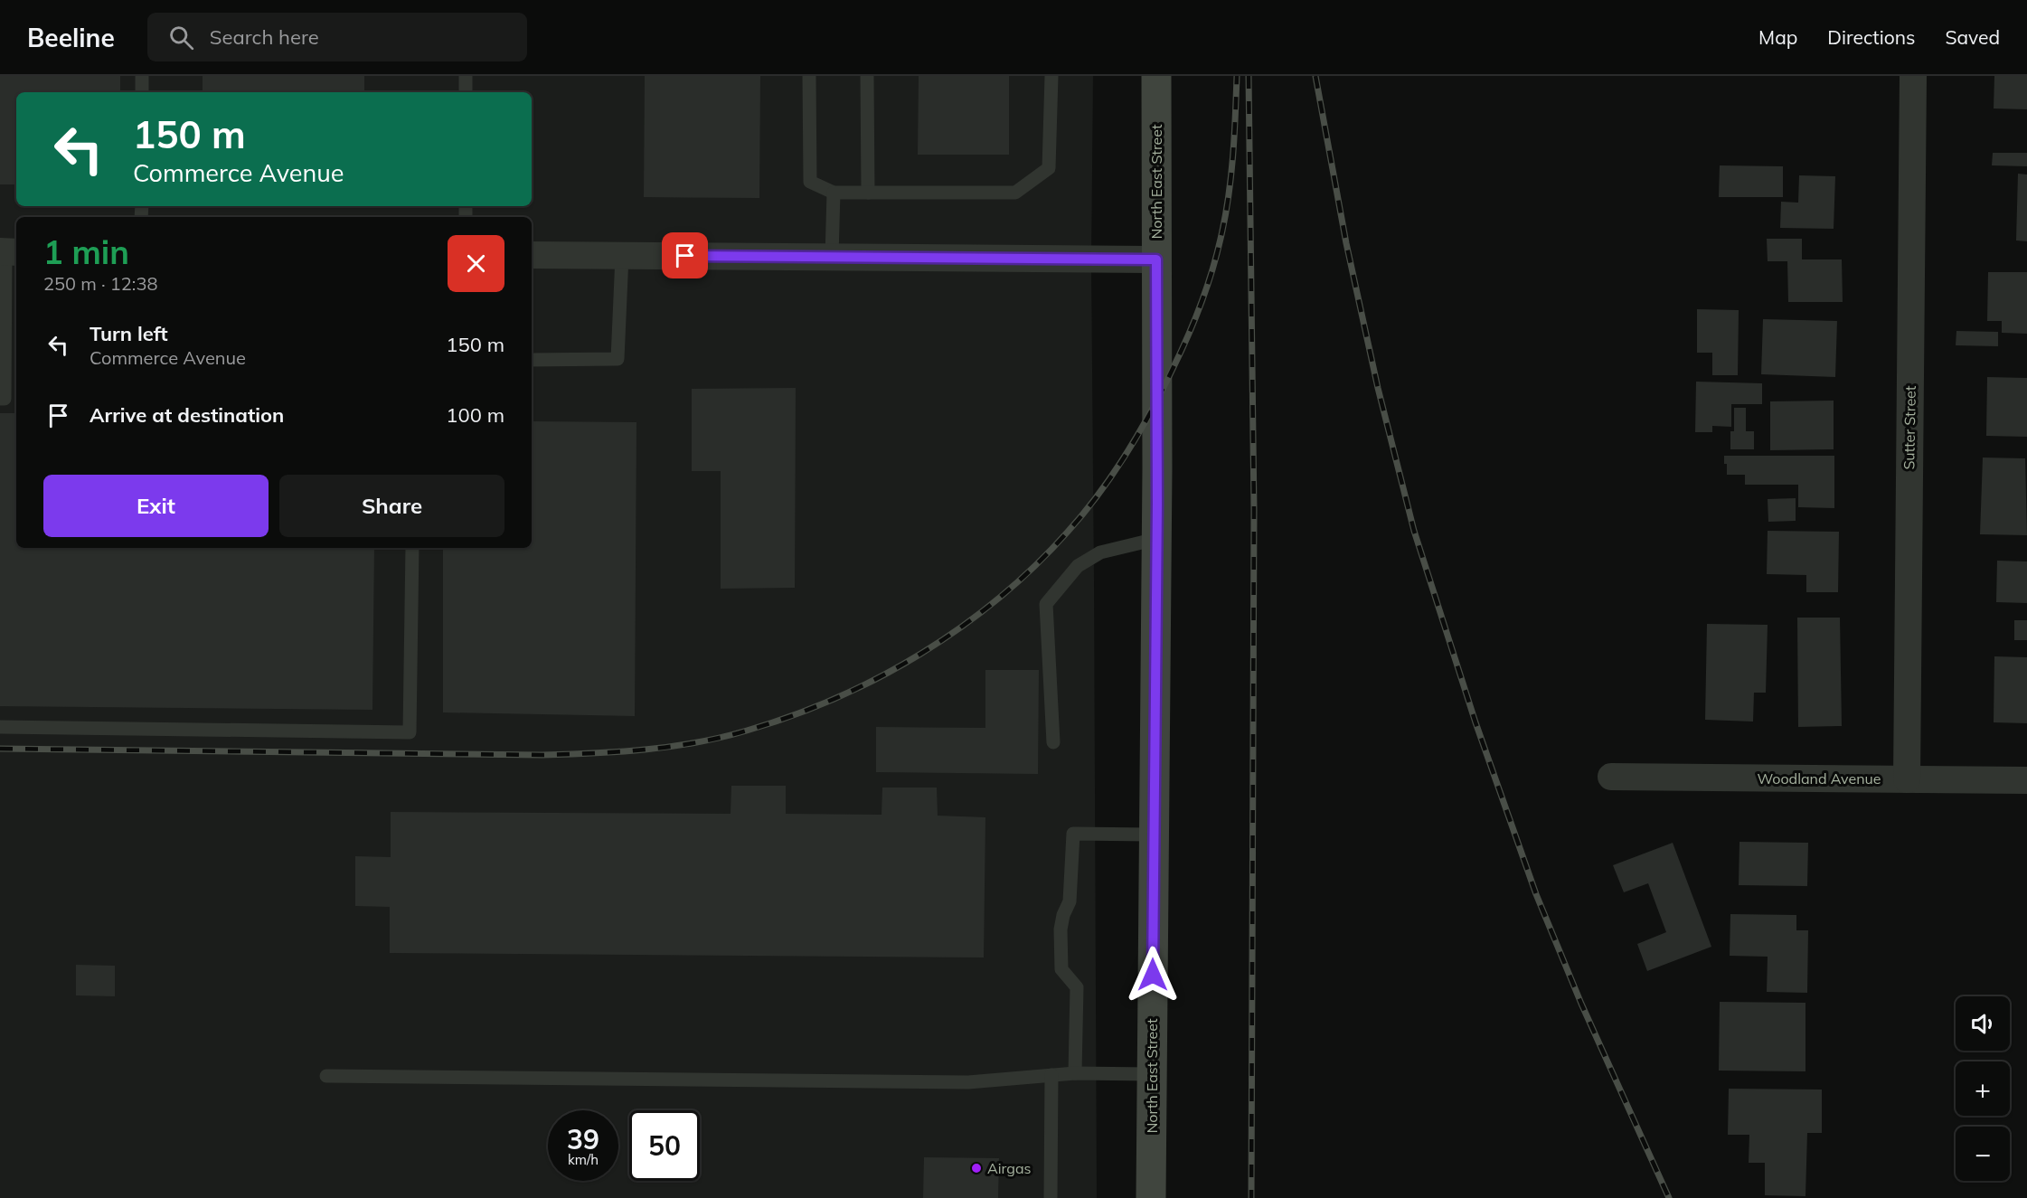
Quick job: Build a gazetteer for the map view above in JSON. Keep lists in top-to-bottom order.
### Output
{
  "streets": {
    "main road": ["North East Street"],
    "street": ["Sutter Street", "Woodland Avenue"]
  },
  "crossings": [
    ["Sutter Street", "Woodland Avenue"]
  ],
  "places": ["Airgas"],
  "page": {
    "header": "Beeline",
    "search": "Search here",
    "nav": ["Map", "Directions", "Saved"],
    "turn": ["150 m", "Commerce Avenue"],
    "heading": ["1 min", "250 m · 12:38"],
    "list": [
      {
        "name": "Turn left",
        "note": "Commerce Avenue",
        "value": "150 m"
      },
      {
        "name": "Arrive at destination",
        "value": "100 m"
      }
    ],
    "buttons": ["Exit", "Share"],
    "map_buttons": ["+", "−"],
    "speed": "39 km/h",
    "limit": "50"
  }
}
